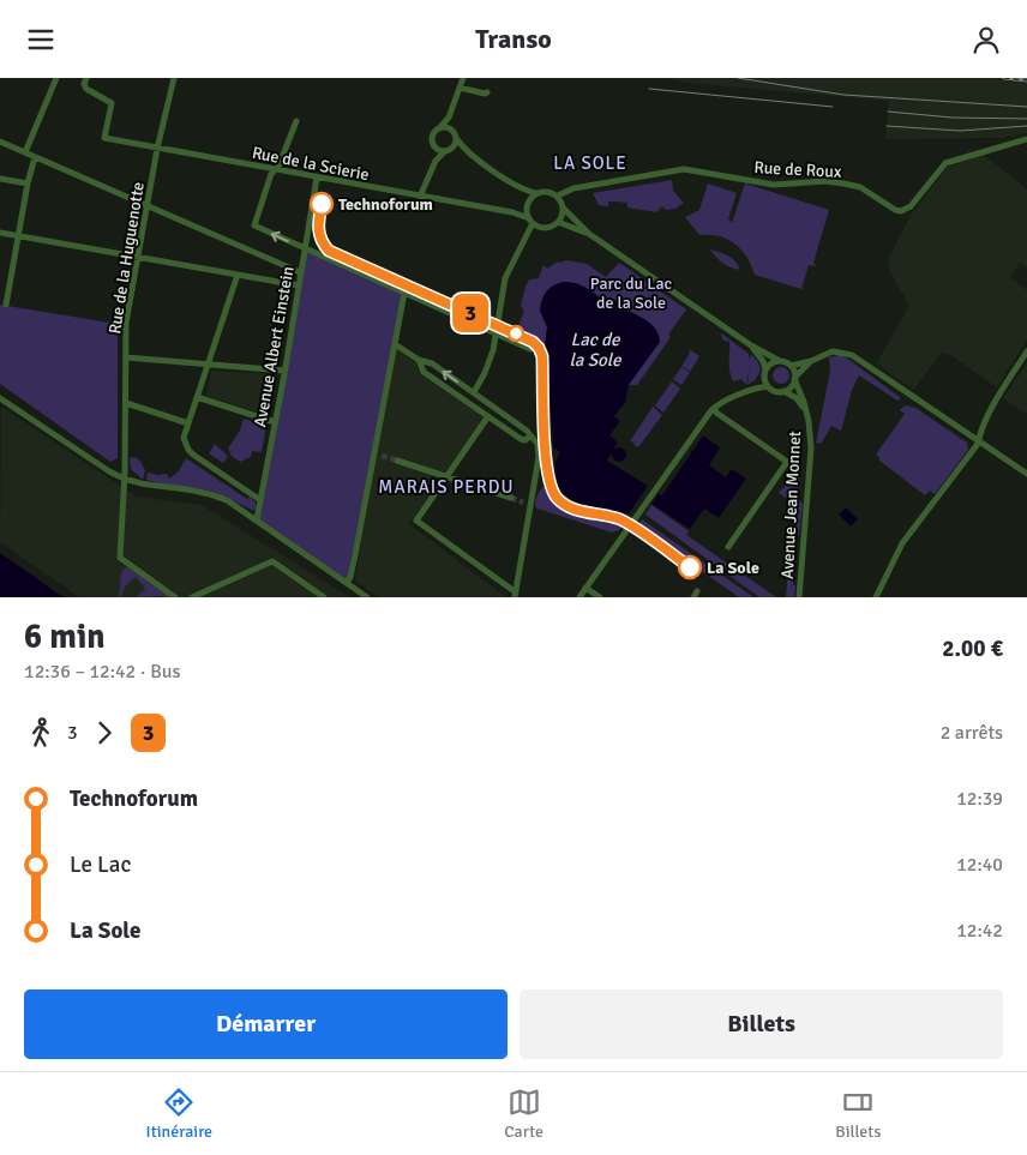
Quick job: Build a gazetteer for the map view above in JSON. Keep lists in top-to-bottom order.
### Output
{
  "streets": {
    "street": [
      "Rue de la Scierie",
      "Rue de Roux",
      "Rue de la Huguenotte",
      "Avenue Albert Einstein",
      "Avenue Jean Monnet"
    ]
  },
  "crossings": [
    ["Rue de la Scierie", "Rue de Roux"],
    ["Rue de la Scierie", "Rue de la Huguenotte"],
    ["Rue de la Scierie", "Avenue Albert Einstein"]
  ],
  "districts": ["LA SOLE", "MARAIS PERDU"],
  "water": ["Lac de la Sole"],
  "parks": ["Parc du Lac de la Sole"],
  "places": ["Technoforum", "La Sole"],
  "lines": ["bus line 3"],
  "page": {
    "header": "Transo",
    "on_map": "3",
    "heading": ["6 min", "12:36 – 12:42 · Bus", "2.00 €"],
    "legs": ["3", "3", "2 arrêts"],
    "list": [
      {
        "name": "Technoforum",
        "value": "12:39"
      },
      {
        "name": "Le Lac",
        "value": "12:40"
      },
      {
        "name": "La Sole",
        "value": "12:42"
      }
    ],
    "buttons": ["Démarrer", "Billets"],
    "tabs": ["Itinéraire", "Carte", "Billets"]
  }
}
